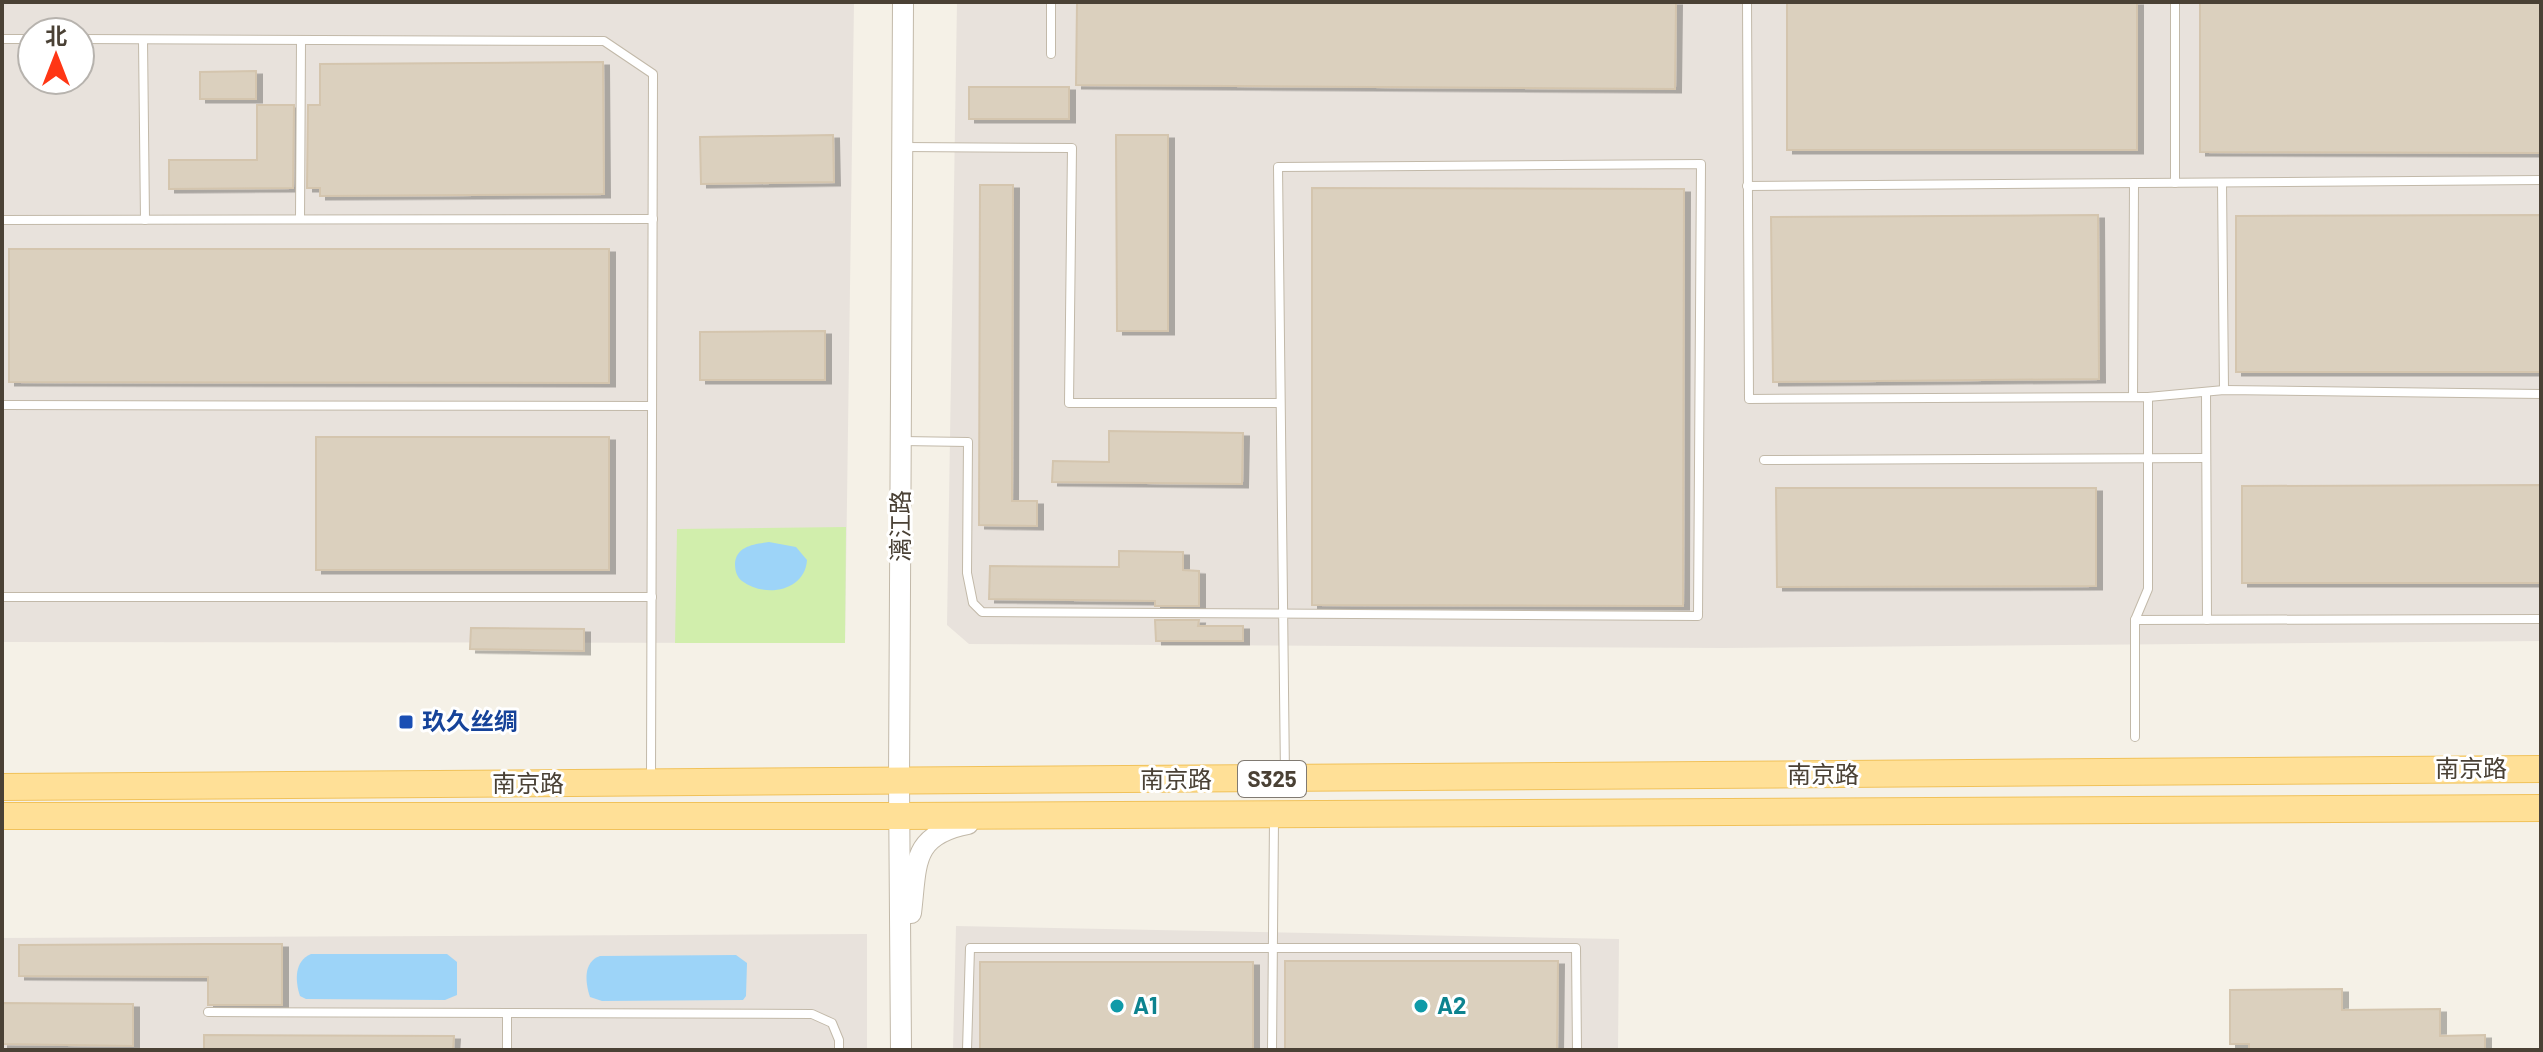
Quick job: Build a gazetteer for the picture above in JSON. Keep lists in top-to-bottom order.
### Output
{
  "streets": {
    "main road": ["南京路", "S325"],
    "street": ["漓江路"]
  },
  "crossings": [
    ["漓江路", "南京路"]
  ],
  "places": {
    "transit": ["玖久丝绸"],
    "other": ["A1", "A2"]
  },
  "north": "top"
}
